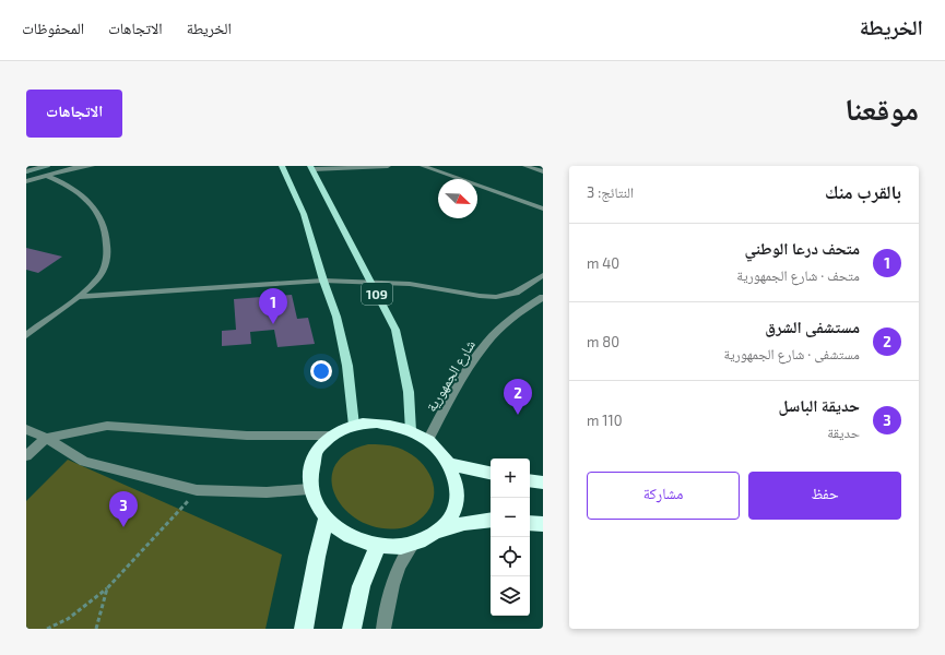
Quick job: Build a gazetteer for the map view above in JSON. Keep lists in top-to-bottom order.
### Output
{
  "streets": {
    "main road": ["109"],
    "street": ["شارع الجمهورية"]
  },
  "crossings": [
    ["109", "شارع الجمهورية"]
  ],
  "north": "bottom right",
  "page": {
    "header": "الخريطة",
    "nav": ["الخريطة", "الاتجاهات", "المحفوظات"],
    "title": "موقعنا",
    "buttons": [
      "الاتجاهات",
      ["حفظ", "مشاركة"]
    ],
    "heading": ["بالقرب منك", "النتائج: 3"],
    "list": [
      {
        "mark": "1",
        "name": "متحف درعا الوطني",
        "note": "متحف · شارع الجمهورية",
        "value": "40 m"
      },
      {
        "mark": "2",
        "name": "مستشفى الشرق",
        "note": "مستشفى · شارع الجمهورية",
        "value": "80 m"
      },
      {
        "mark": "3",
        "name": "حديقة الباسل",
        "note": "حديقة",
        "value": "110 m"
      }
    ],
    "pins": ["1", "2", "3"],
    "map_buttons": ["+", "−"]
  }
}
